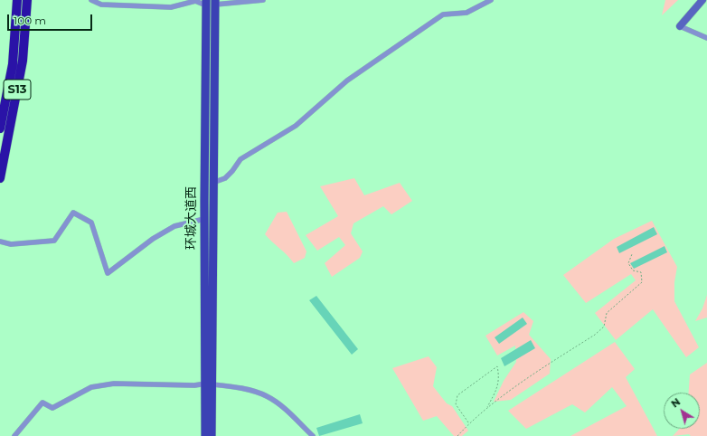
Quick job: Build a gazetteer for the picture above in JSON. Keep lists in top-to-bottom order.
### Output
{
  "streets": {
    "highway": ["S13"],
    "main road": ["环城大道西"]
  },
  "scale_bar": "100 m",
  "north": "top left"
}
